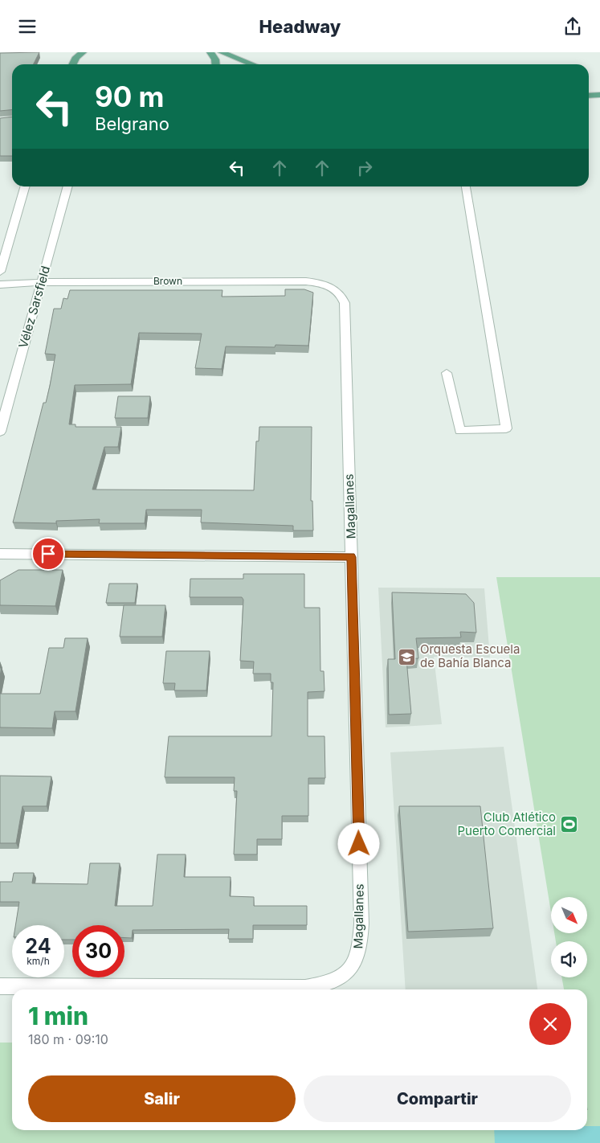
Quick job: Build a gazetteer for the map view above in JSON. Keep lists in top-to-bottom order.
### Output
{
  "streets": {
    "street": ["Brown", "Vélez Sarsfield", "Magallanes"]
  },
  "crossings": [
    ["Brown", "Vélez Sarsfield"],
    ["Brown", "Magallanes"]
  ],
  "places": {
    "school or university": ["Orquesta Escuela de Bahía Blanca"],
    "sports": ["Club Atlético Puerto Comercial"]
  },
  "north": "bottom right",
  "page": {
    "header": "Headway",
    "turn": ["90 m", "Belgrano"],
    "speed": "24 km/h",
    "limit": "30",
    "heading": ["1 min", "180 m · 09:10"],
    "buttons": ["Salir", "Compartir"]
  }
}
